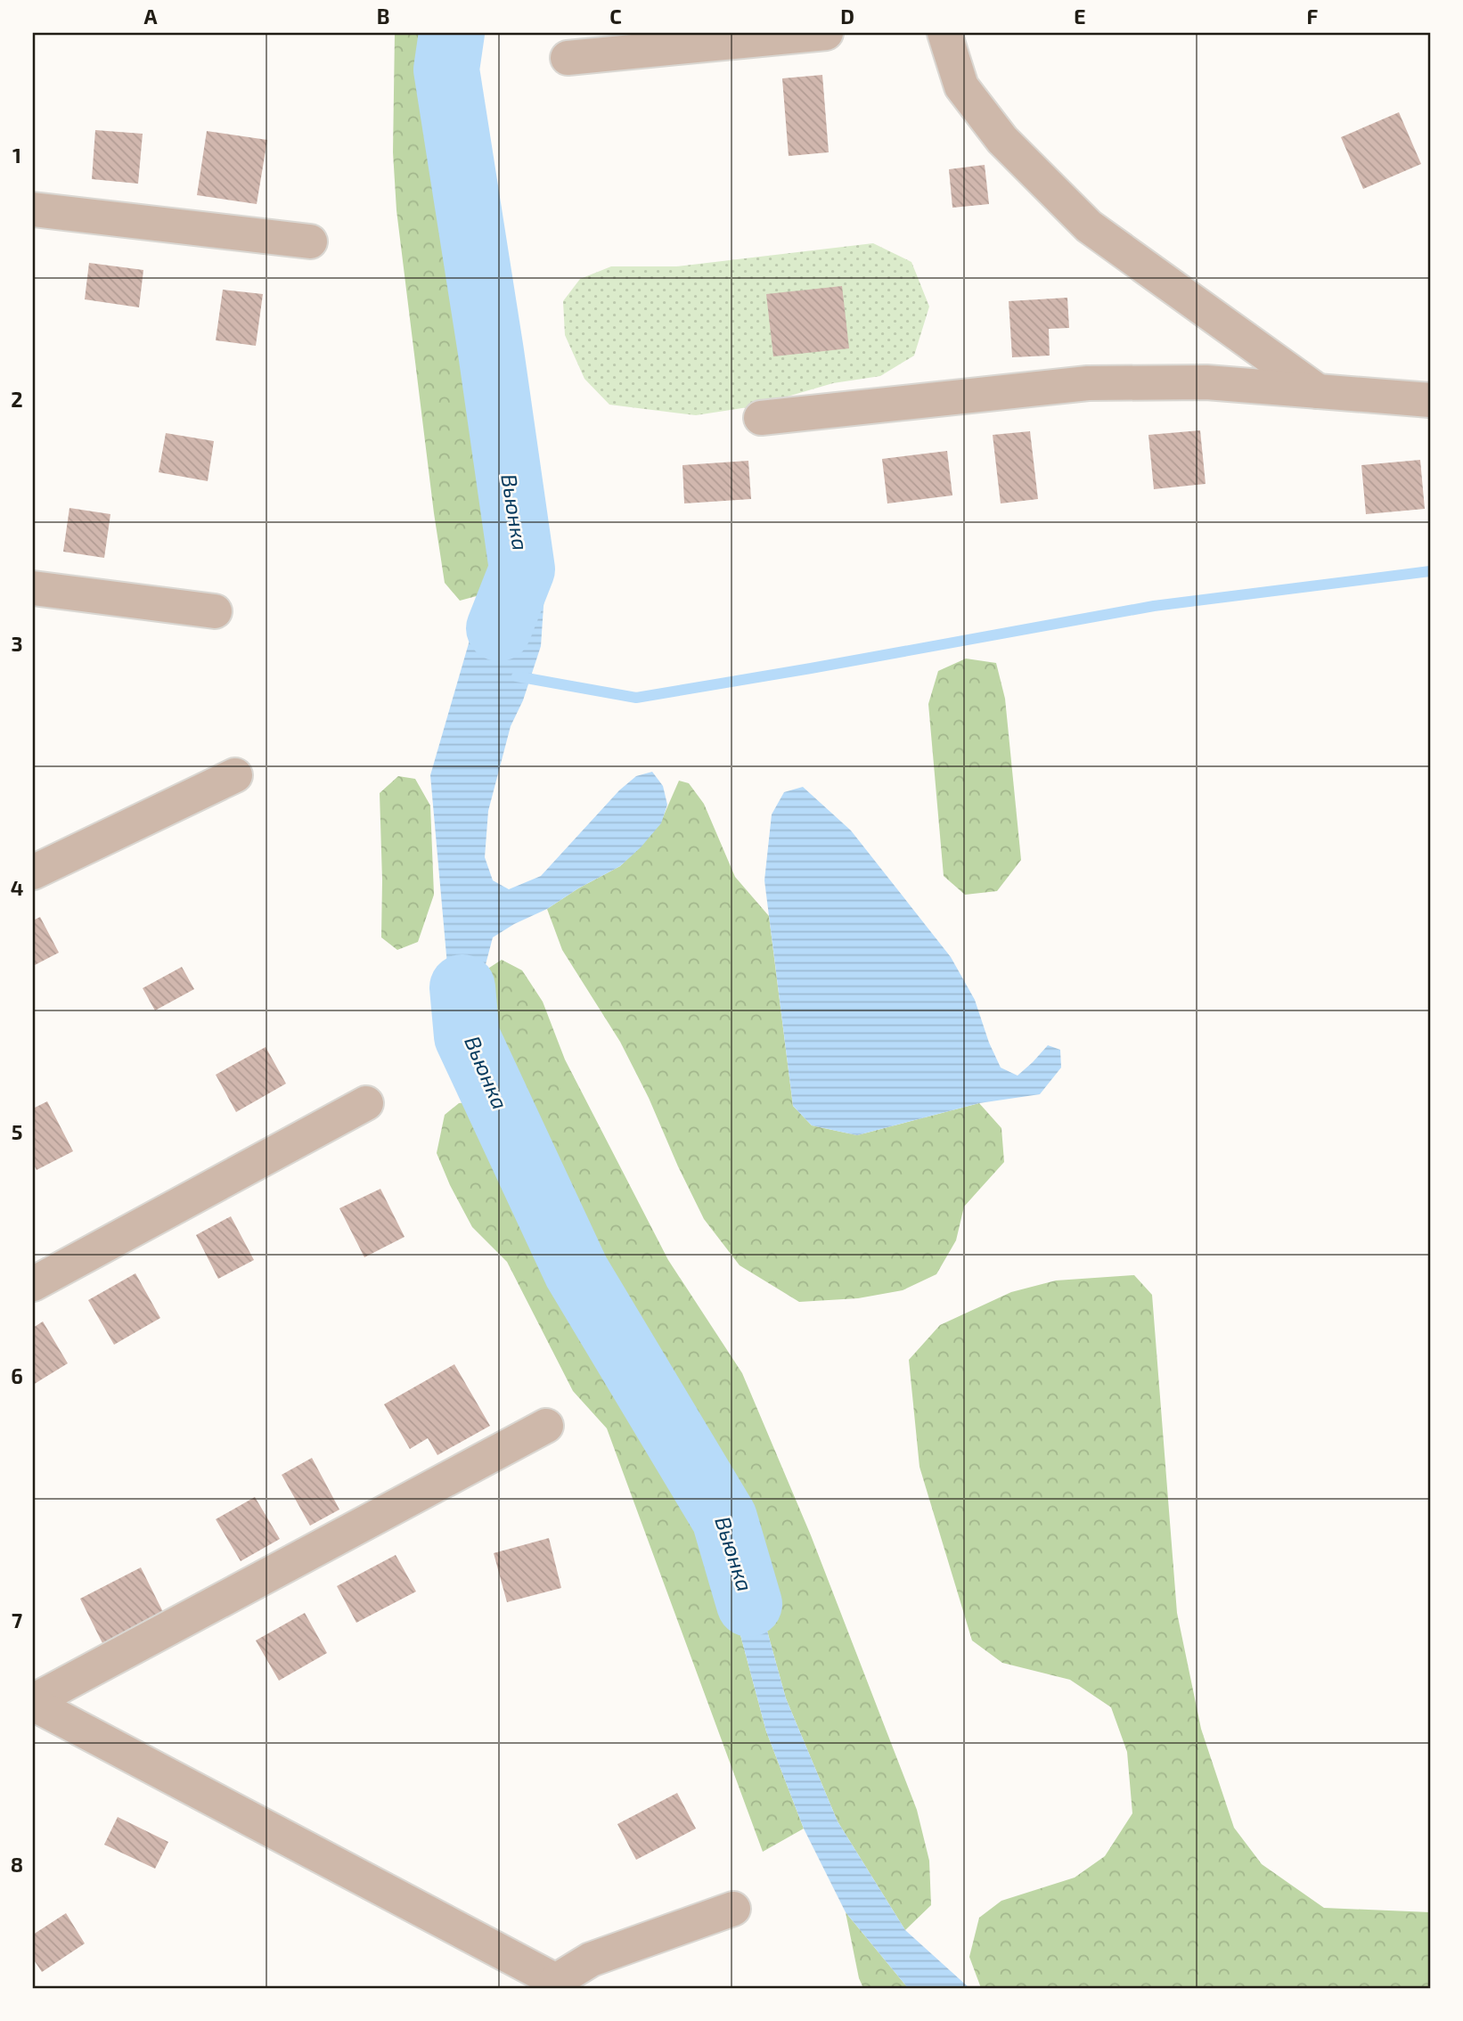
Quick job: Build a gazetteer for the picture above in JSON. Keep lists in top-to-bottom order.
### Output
{
  "water": ["Вьюнка"],
  "grid": {
    "columns": [
      "A",
      "B",
      "C",
      "D",
      "E",
      "F"
    ],
    "rows": [
      "1",
      "2",
      "3",
      "4",
      "5",
      "6",
      "7",
      "8"
    ]
  }
}
